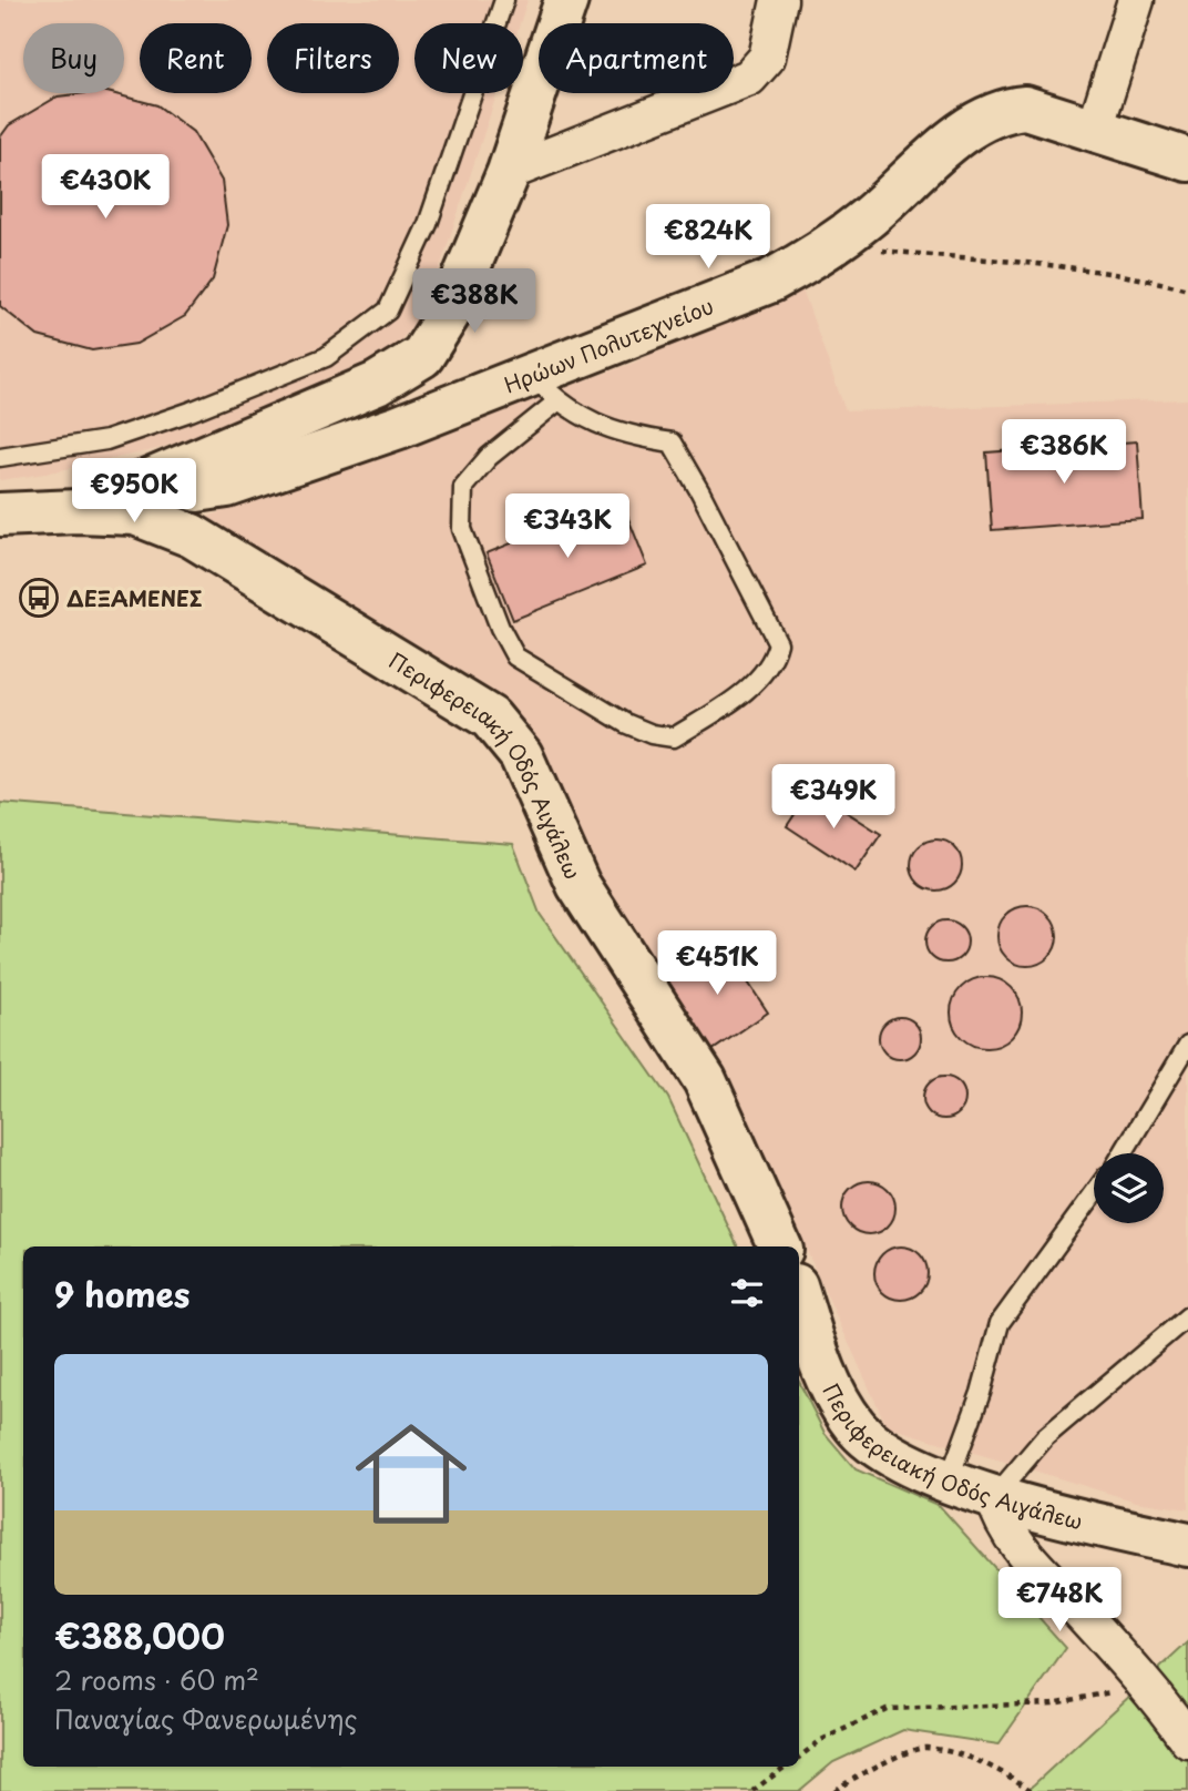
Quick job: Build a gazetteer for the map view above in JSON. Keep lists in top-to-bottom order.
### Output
{
  "streets": {
    "main road": ["Ηρώων Πολυτεχνείου", "Περιφερειακή Οδός Αιγάλεω"]
  },
  "places": {
    "bus stop": ["ΔΕΞΑΜΕΝΕΣ"]
  },
  "page": {
    "chip": [
      "Buy",
      "Rent",
      "Filters",
      "New",
      "Apartment"
    ],
    "price": [
      "€430K",
      "€824K",
      "€388K",
      "€386K",
      "€950K",
      "€343K",
      "€349K",
      "€451K",
      "€748K"
    ],
    "heading": "9 homes",
    "list": [
      {
        "name": "€388,000",
        "note": "2 rooms · 60 m² · Παναγίας Φανερωμένης"
      }
    ]
  }
}
